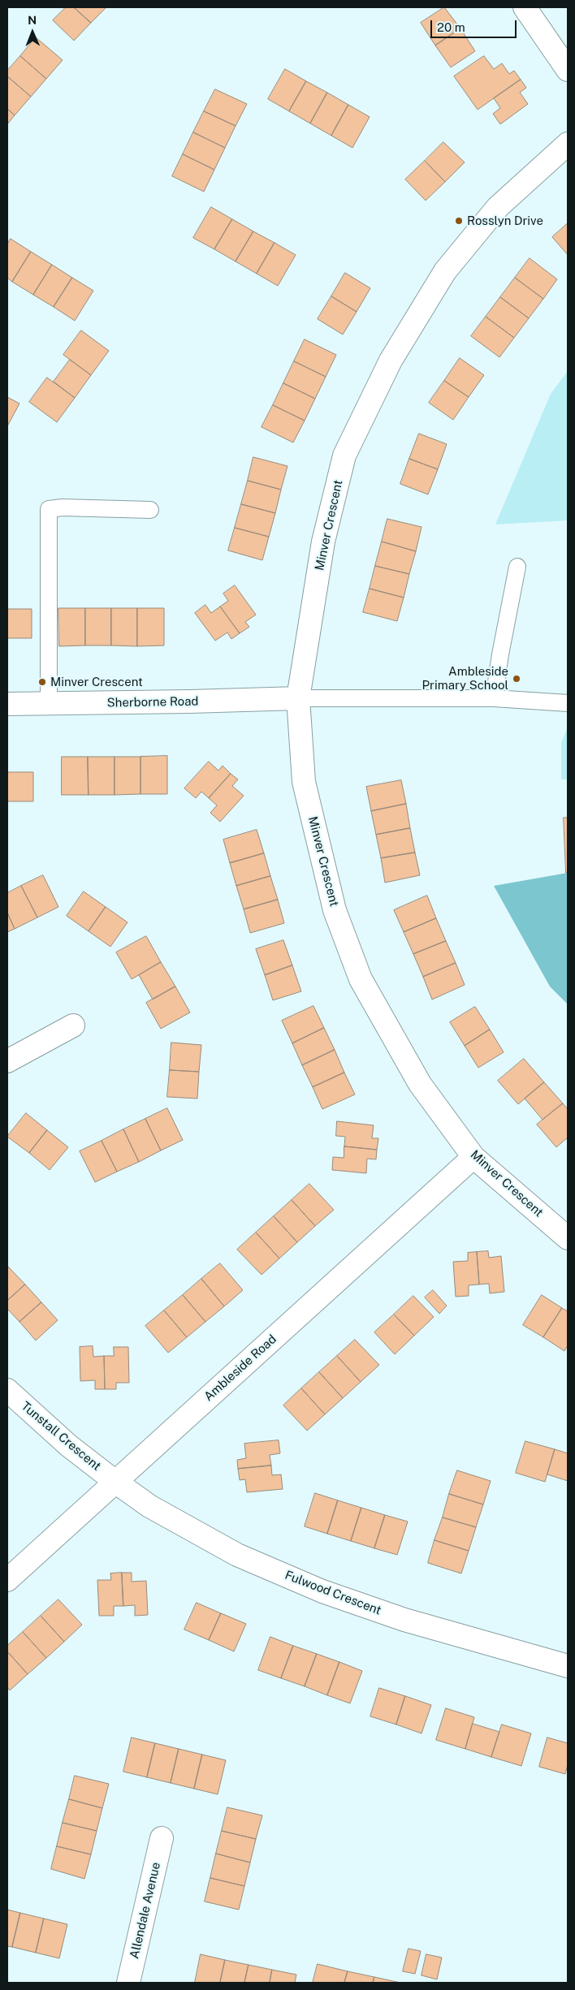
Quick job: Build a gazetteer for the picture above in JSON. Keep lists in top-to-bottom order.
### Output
{
  "streets": {
    "street": [
      "Minver Crescent",
      "Sherborne Road",
      "Ambleside Road",
      "Tunstall Crescent",
      "Fulwood Crescent",
      "Allendale Avenue"
    ]
  },
  "crossings": [
    ["Minver Crescent", "Sherborne Road"],
    ["Minver Crescent", "Ambleside Road"],
    ["Ambleside Road", "Tunstall Crescent"],
    ["Ambleside Road", "Fulwood Crescent"],
    ["Tunstall Crescent", "Fulwood Crescent"]
  ],
  "places": ["Rosslyn Drive", "Ambleside Primary School", "Minver Crescent"],
  "scale_bar": "20 m",
  "north": "top"
}
